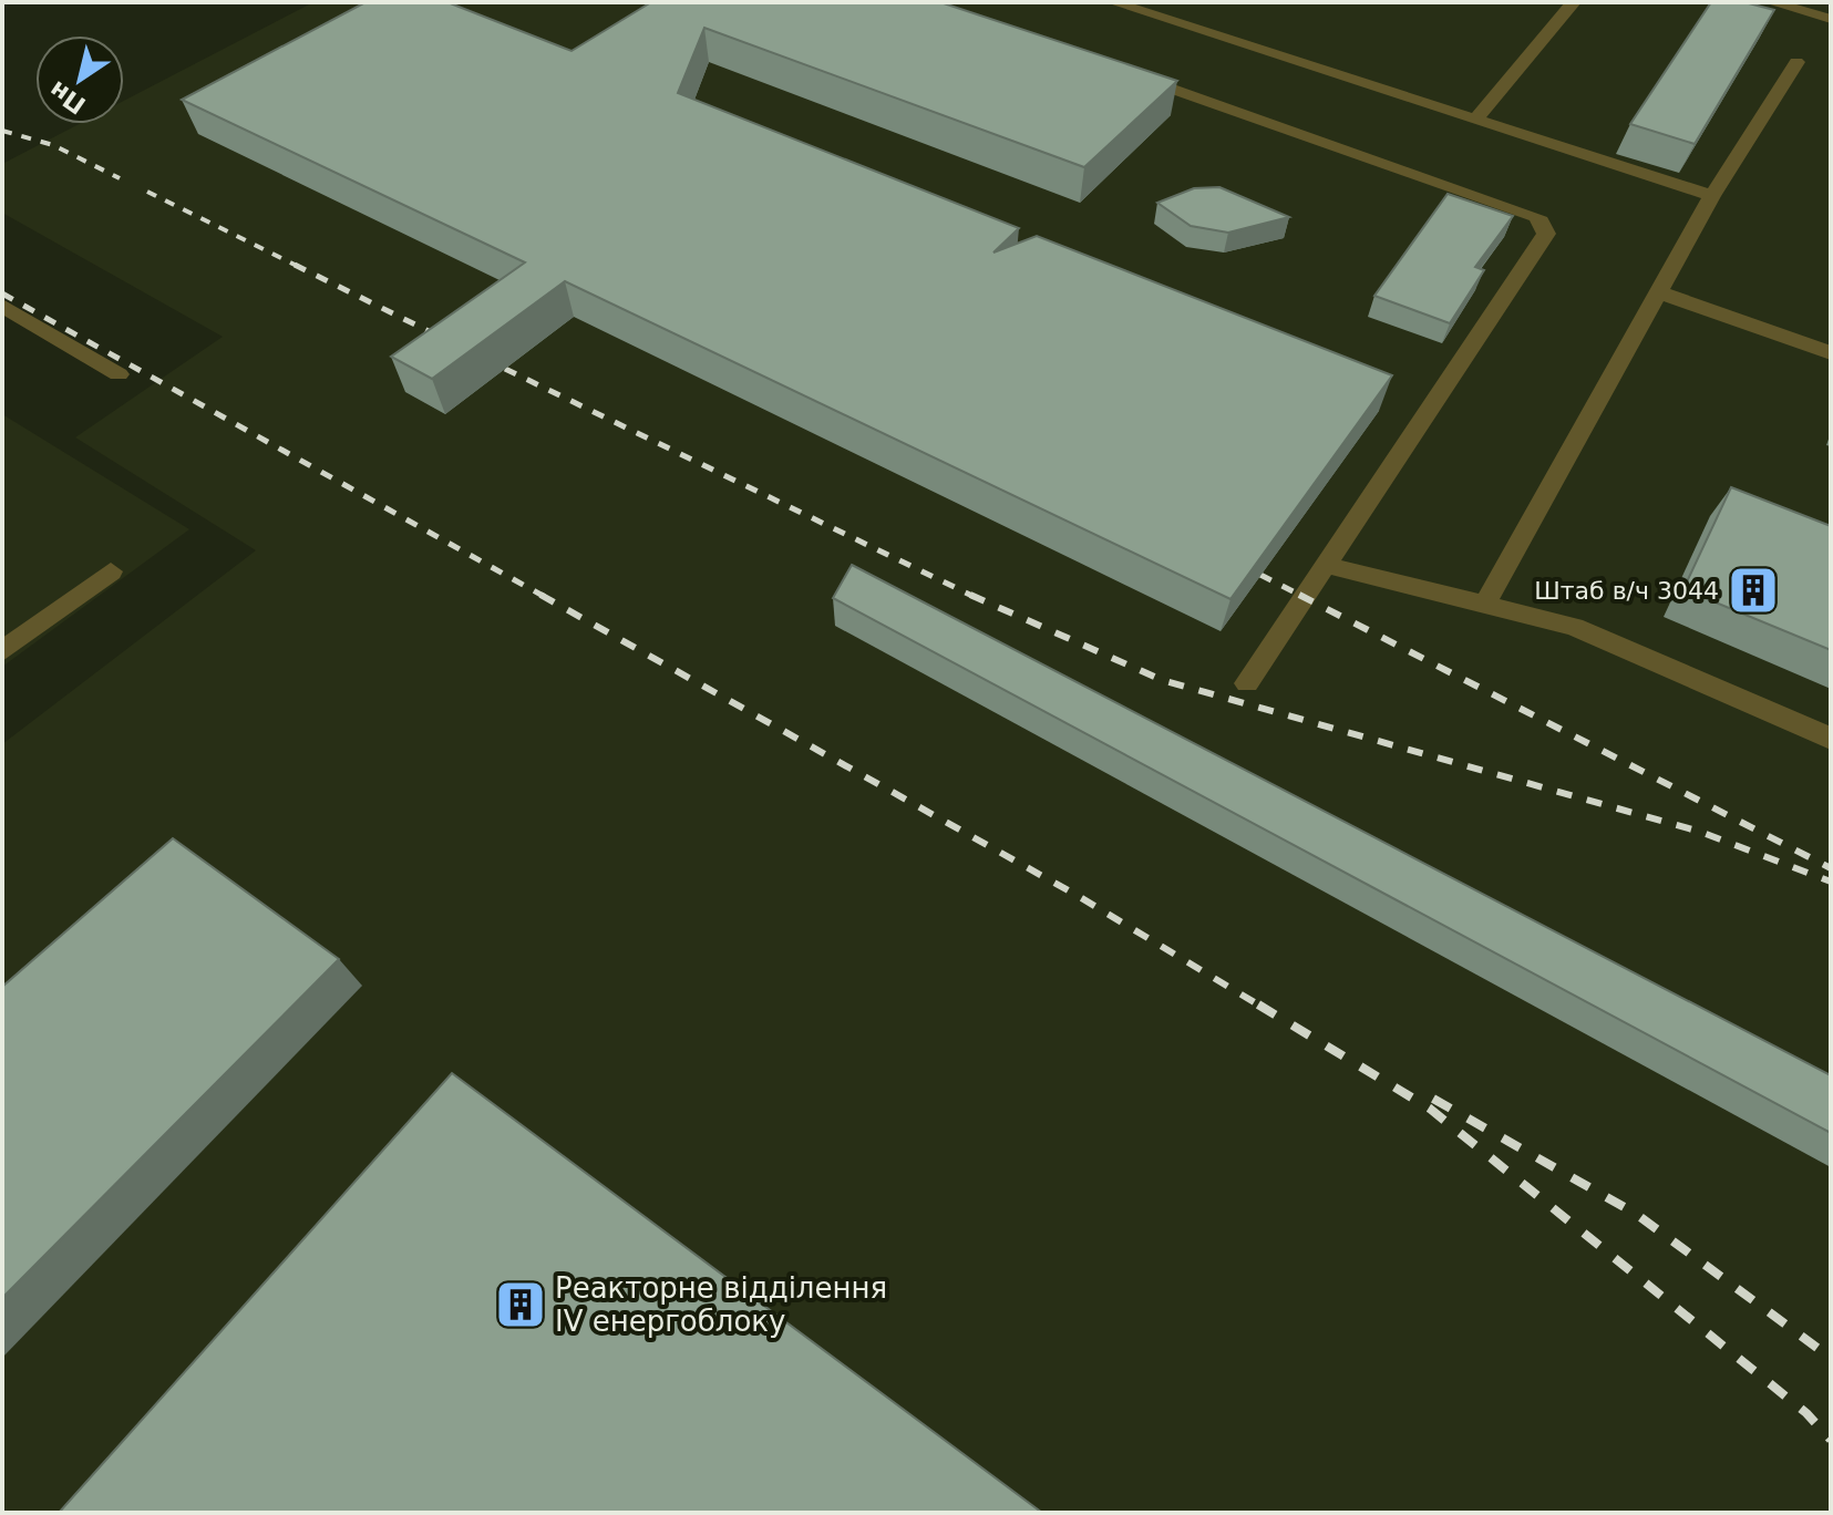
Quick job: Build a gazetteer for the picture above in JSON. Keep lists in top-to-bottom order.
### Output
{
  "places": {
    "building": ["Штаб в/ч 3044", "Реакторне відділення IV енергоблоку"]
  },
  "north": "bottom left"
}
